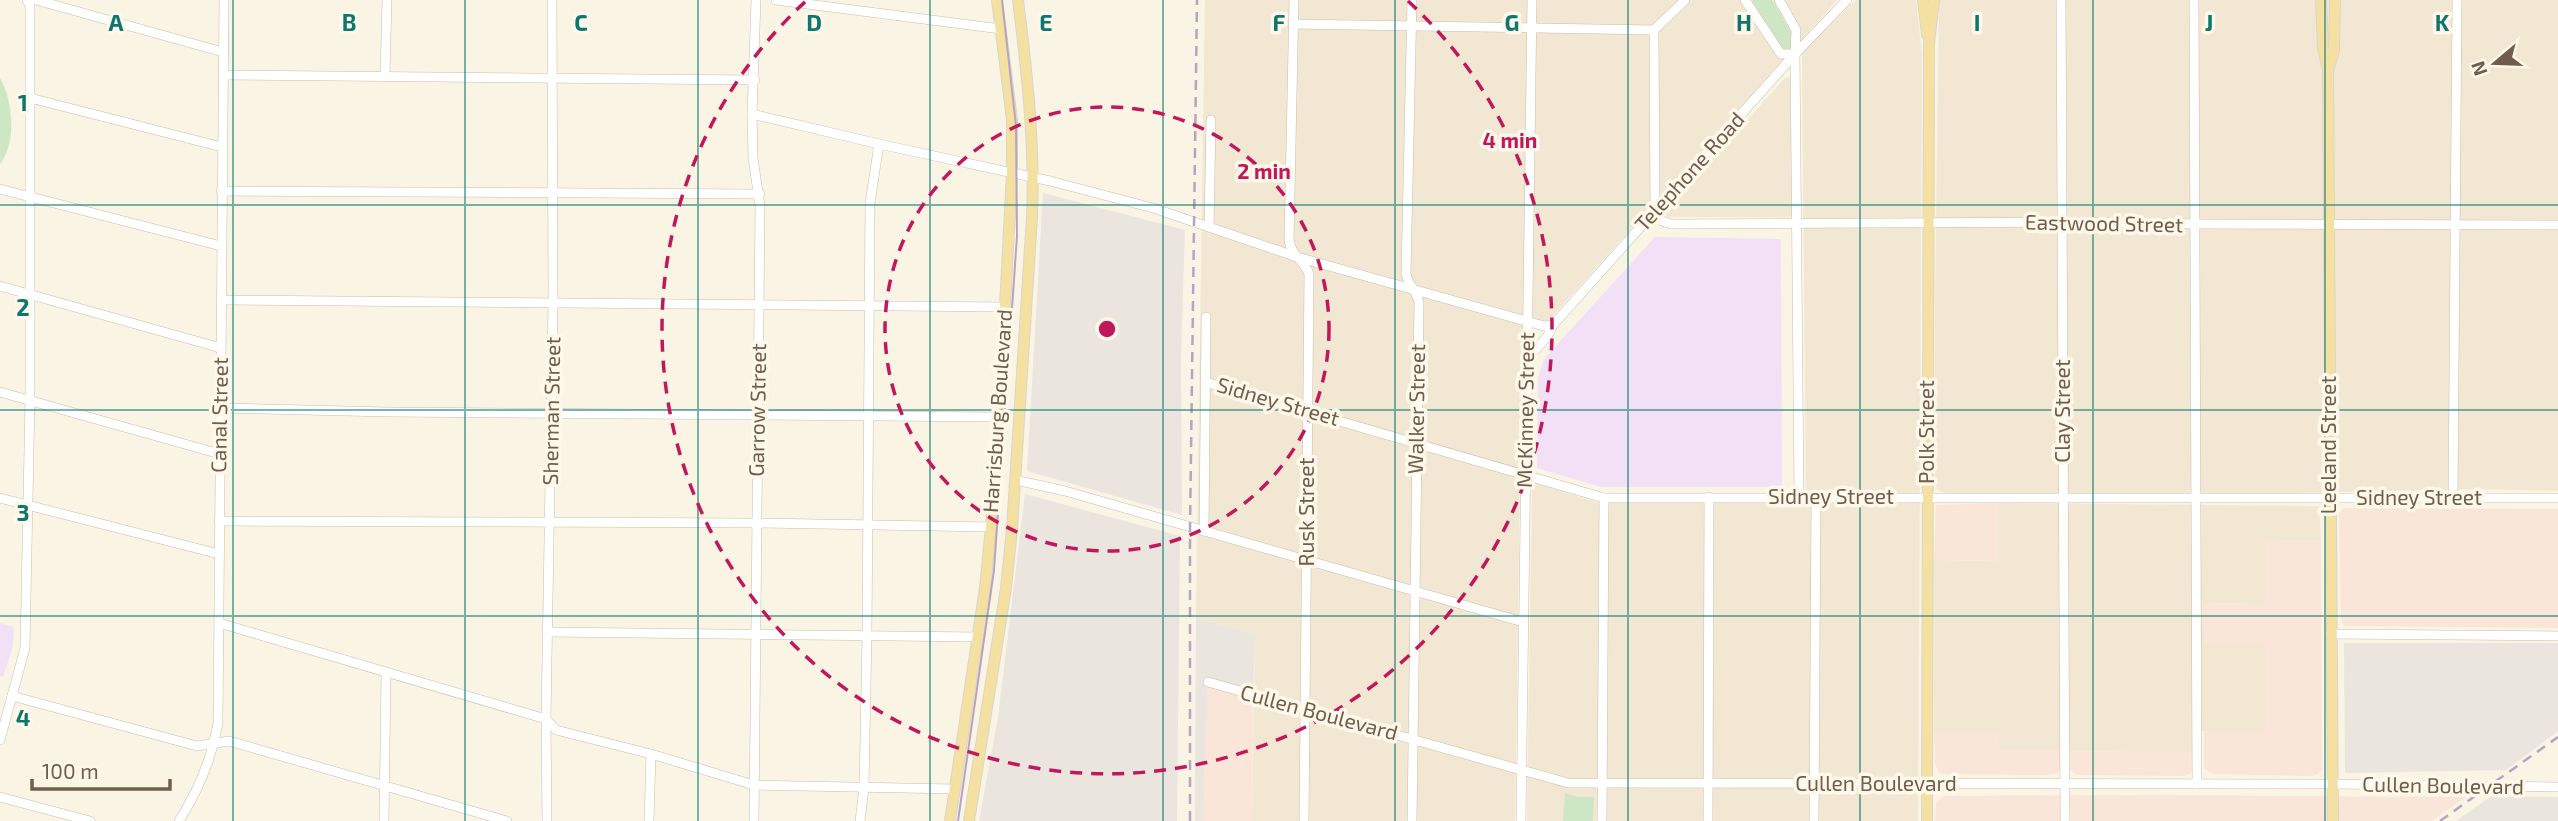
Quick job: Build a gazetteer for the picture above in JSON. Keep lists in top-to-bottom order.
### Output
{
  "streets": {
    "main road": ["Harrisburg Boulevard", "Polk Street", "Leeland Street"],
    "street": [
      "Telephone Road",
      "Eastwood Street",
      "Sidney Street",
      "Walker Street",
      "Garrow Street",
      "McKinney Street",
      "Sherman Street",
      "Clay Street",
      "Canal Street",
      "Rusk Street",
      "Cullen Boulevard"
    ]
  },
  "crossings": [
    ["Telephone Road", "Eastwood Street"],
    ["Telephone Road", "McKinney Street"],
    ["Eastwood Street", "Clay Street"],
    ["Eastwood Street", "Polk Street"],
    ["Eastwood Street", "Leeland Street"],
    ["Sidney Street", "Walker Street"],
    ["Sidney Street", "McKinney Street"],
    ["Sidney Street", "Clay Street"],
    ["Sidney Street", "Polk Street"],
    ["Sidney Street", "Leeland Street"],
    ["Sidney Street", "Rusk Street"],
    ["Walker Street", "Cullen Boulevard"],
    ["McKinney Street", "Cullen Boulevard"],
    ["Clay Street", "Cullen Boulevard"],
    ["Polk Street", "Cullen Boulevard"],
    ["Leeland Street", "Cullen Boulevard"],
    ["Rusk Street", "Cullen Boulevard"]
  ],
  "scale_bar": "100 m",
  "north": "left",
  "grid": {
    "columns": [
      "A",
      "B",
      "C",
      "D",
      "E",
      "F",
      "G",
      "H",
      "I",
      "J",
      "K"
    ],
    "rows": [
      "1",
      "2",
      "3",
      "4"
    ]
  },
  "rings": ["4 min", "2 min"]
}
